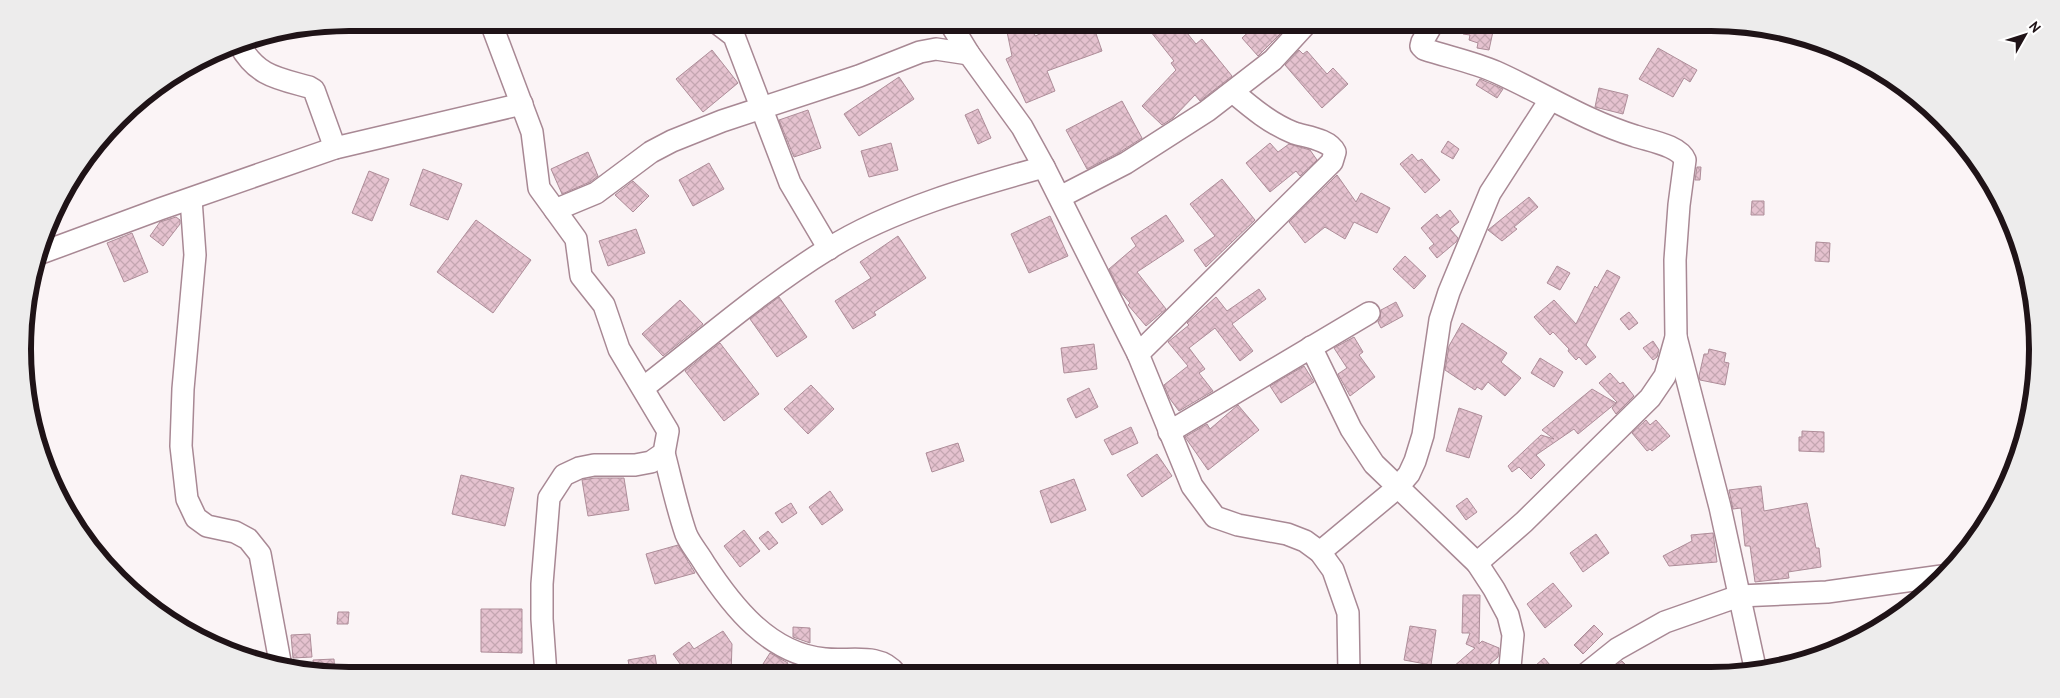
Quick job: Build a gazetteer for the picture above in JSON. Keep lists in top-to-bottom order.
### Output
{
  "north": "top right"
}
